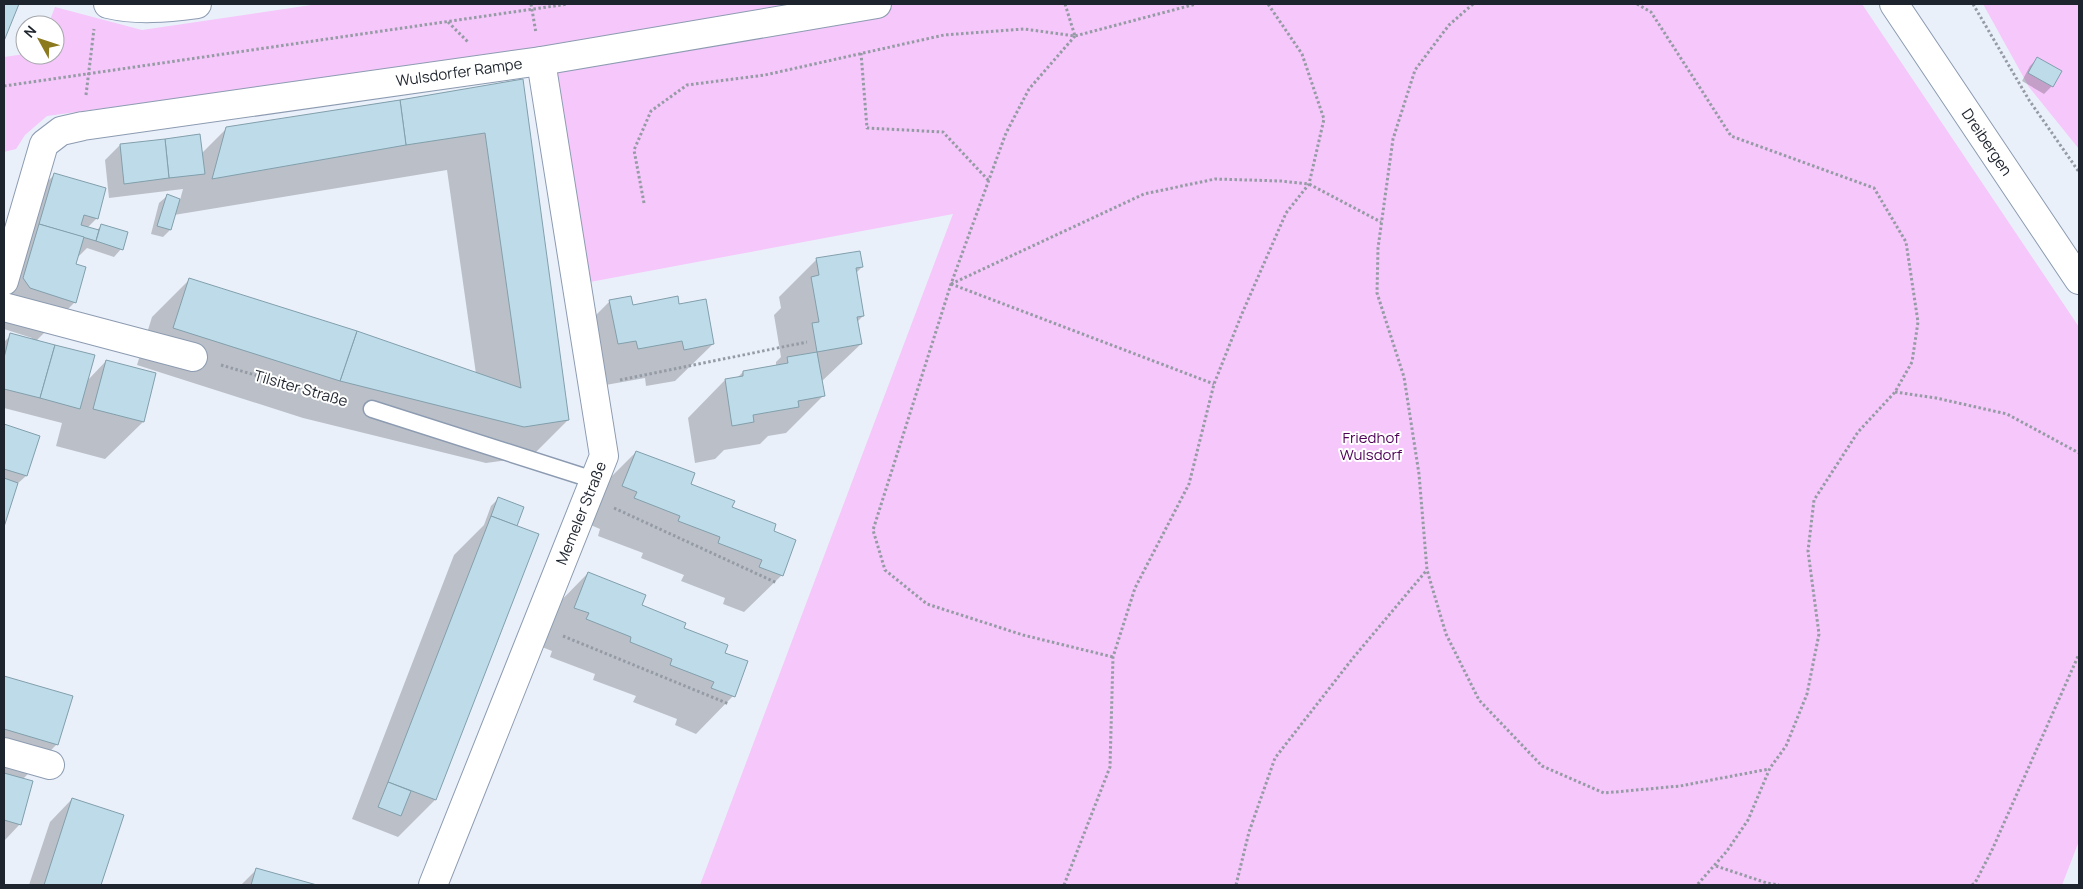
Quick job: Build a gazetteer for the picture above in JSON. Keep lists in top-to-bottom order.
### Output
{
  "streets": {
    "street": ["Wulsdorfer Rampe", "Dreibergen", "Memeler Straße"],
    "path": ["Tilsiter Straße"]
  },
  "crossings": [
    ["Wulsdorfer Rampe", "Memeler Straße"]
  ],
  "parks": ["Friedhof Wulsdorf"],
  "north": "top left"
}
